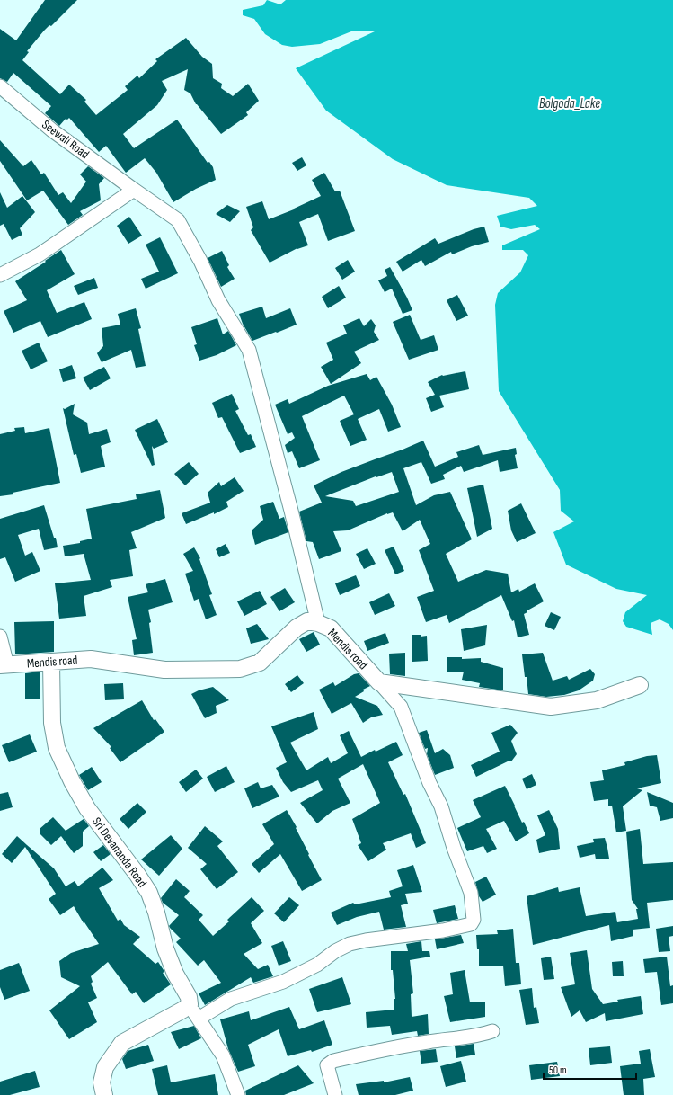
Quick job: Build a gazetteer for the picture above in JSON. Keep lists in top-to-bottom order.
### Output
{
  "streets": {
    "street": ["Seewali Road", "Mendis road", "Sri Devananda Road"]
  },
  "crossings": [
    ["Seewali Road", "Mendis road"],
    ["Mendis road", "Sri Devananda Road"]
  ],
  "water": ["Bolgoda_Lake"],
  "scale_bar": "50 m"
}
